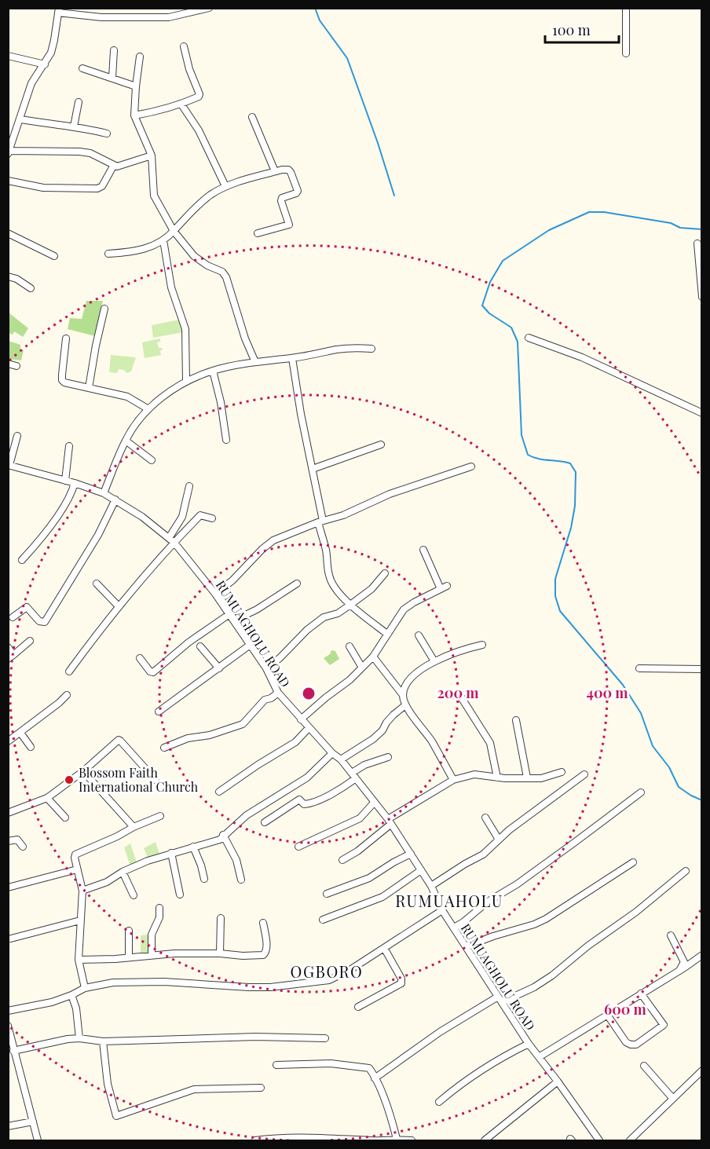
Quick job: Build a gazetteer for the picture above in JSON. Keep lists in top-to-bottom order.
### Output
{
  "streets": {
    "street": ["RUMUAGHOLU ROAD"]
  },
  "districts": ["RUMUAHOLU", "OGBORO"],
  "places": ["Blossom Faith International Church"],
  "scale_bar": "100 m",
  "rings": ["200 m", "400 m", "600 m"]
}
